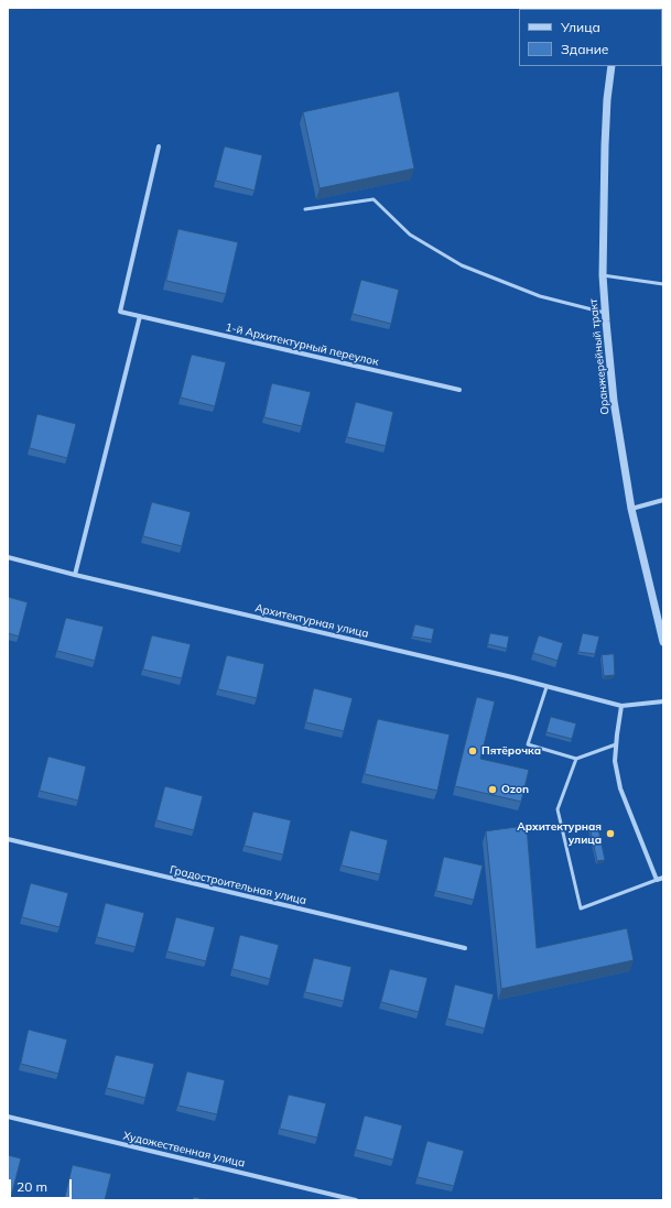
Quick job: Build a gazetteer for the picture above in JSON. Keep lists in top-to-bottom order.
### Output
{
  "streets": {
    "street": [
      "1-й Архитектурный переулок",
      "Оранжерейный тракт",
      "Архитектурная улица",
      "Градостроительная улица",
      "Художественная улица"
    ]
  },
  "places": ["Пятёрочка", "Ozon", "Архитектурная улица"],
  "legend": ["Улица", "Здание"],
  "scale_bar": "20 m"
}
